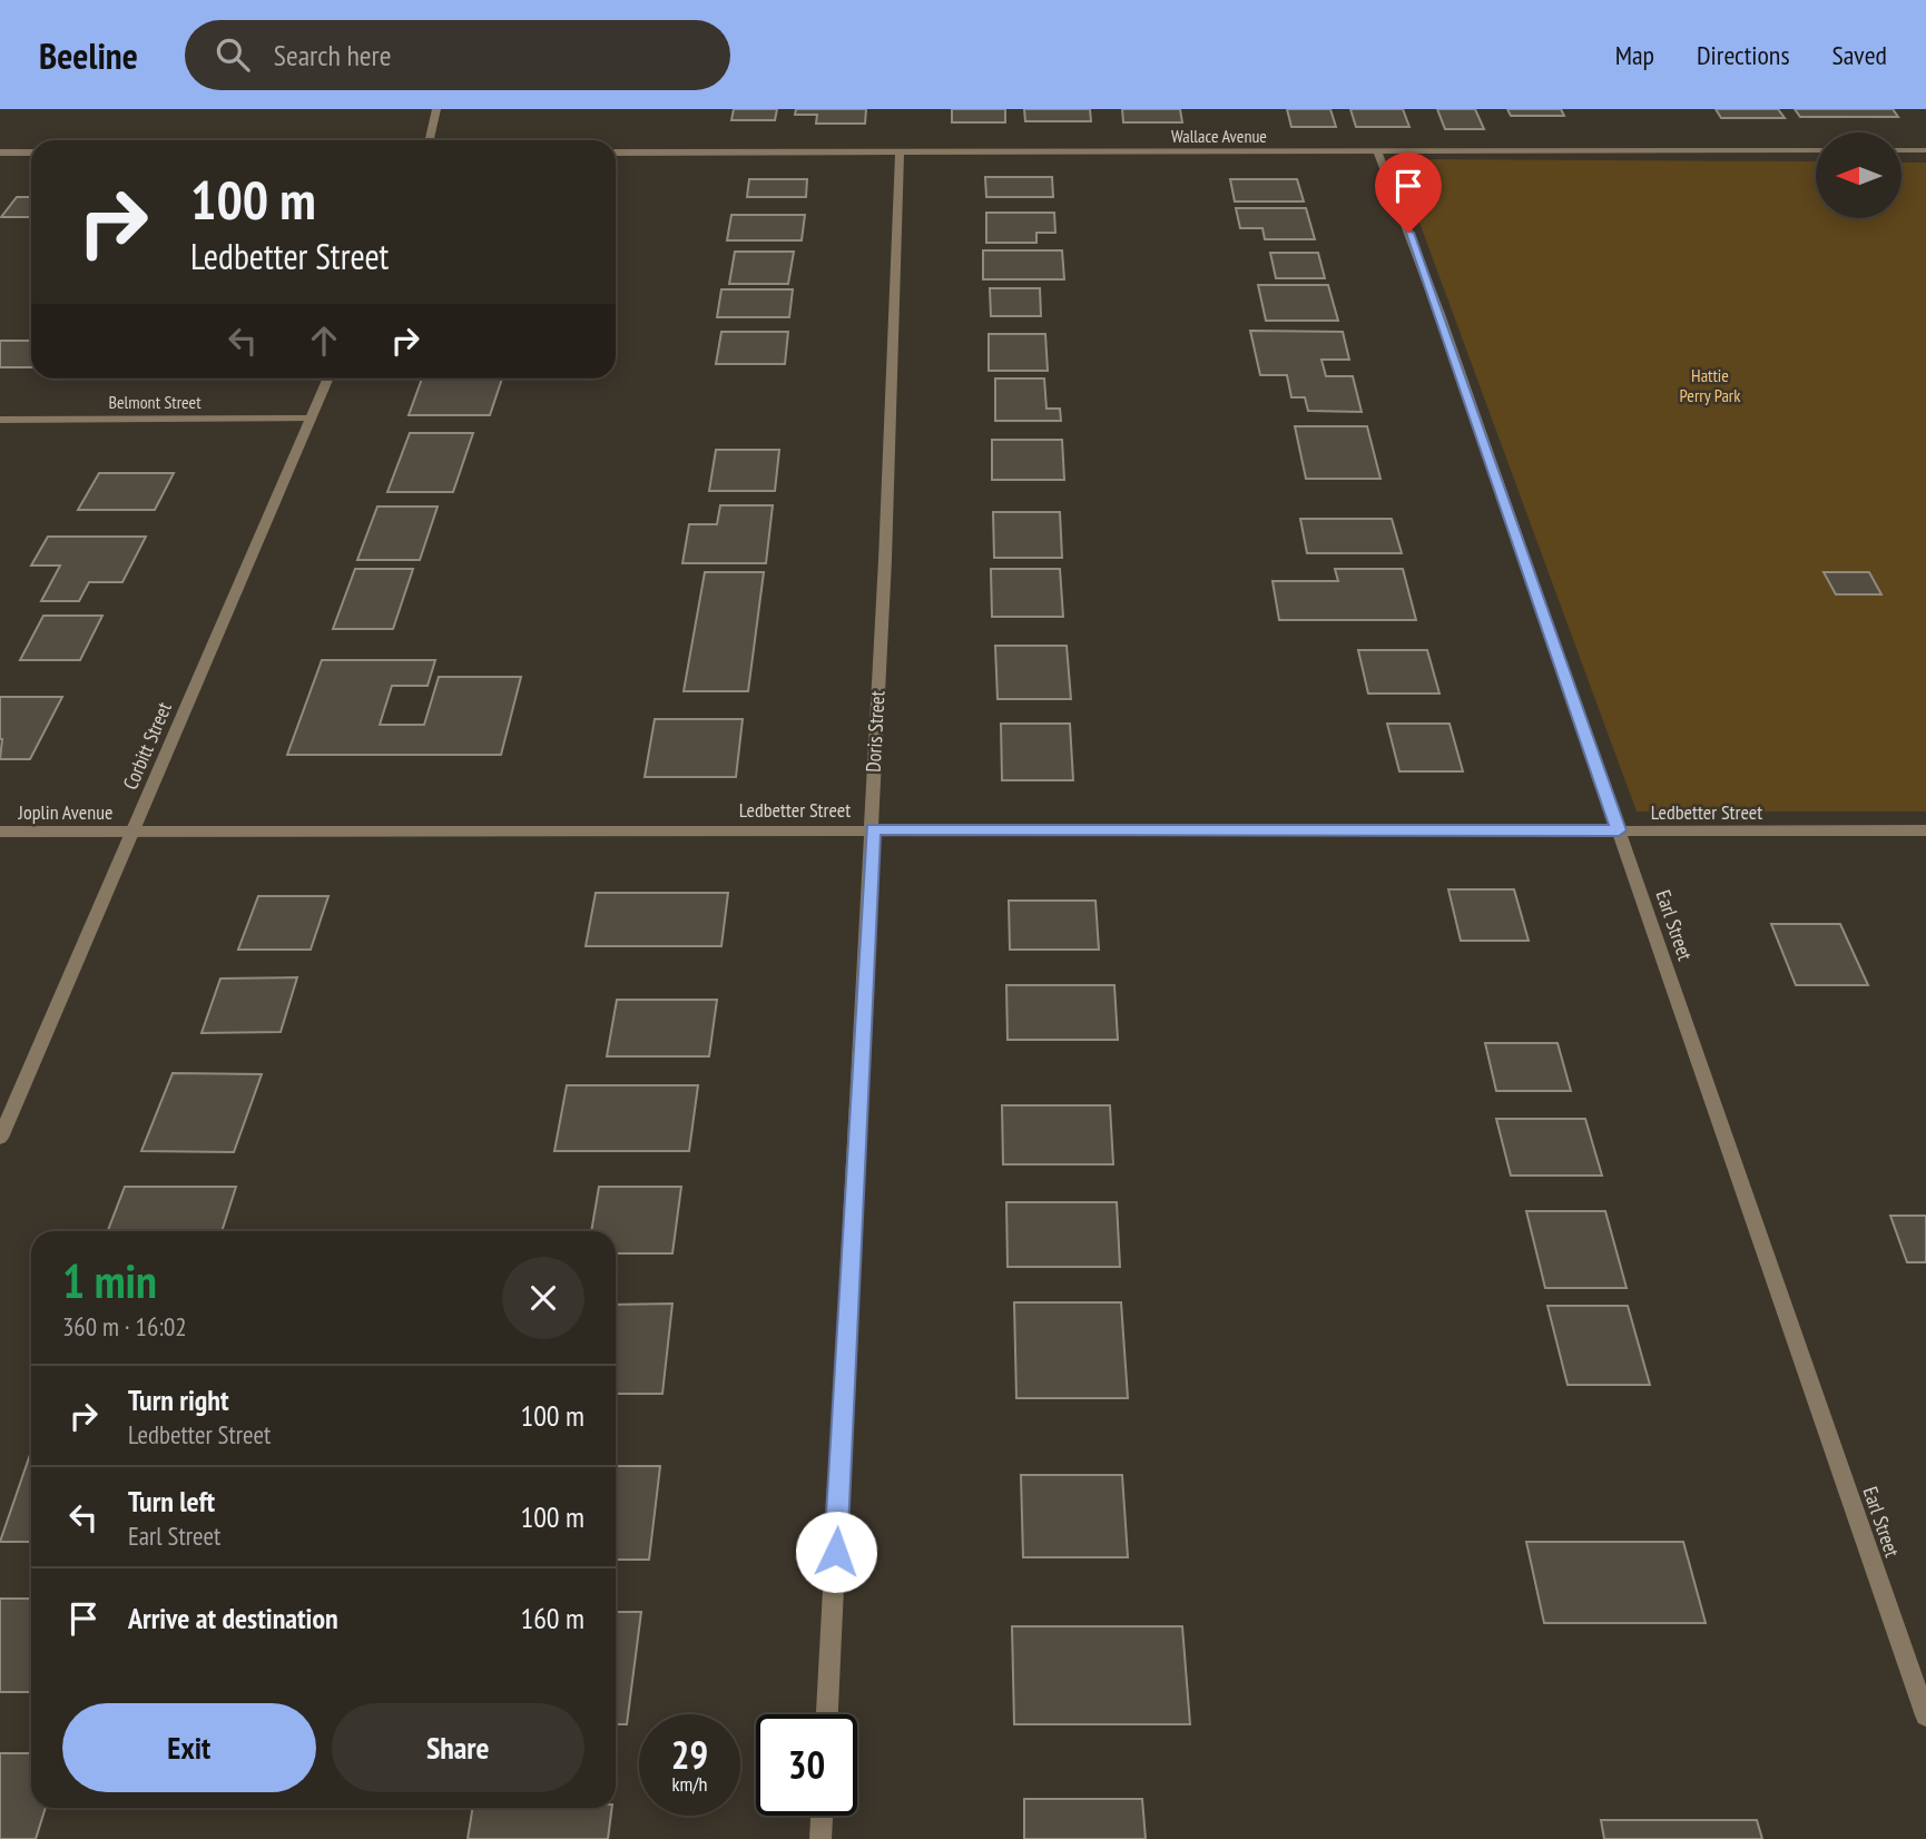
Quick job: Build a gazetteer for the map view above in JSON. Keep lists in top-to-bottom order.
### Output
{
  "streets": {
    "street": [
      "Wallace Avenue",
      "Belmont Street",
      "Doris Street",
      "Corbitt Street",
      "Ledbetter Street",
      "Joplin Avenue",
      "Earl Street"
    ]
  },
  "crossings": [
    ["Wallace Avenue", "Doris Street"],
    ["Wallace Avenue", "Earl Street"],
    ["Belmont Street", "Corbitt Street"],
    ["Doris Street", "Ledbetter Street"],
    ["Corbitt Street", "Ledbetter Street"],
    ["Corbitt Street", "Joplin Avenue"],
    ["Ledbetter Street", "Joplin Avenue"],
    ["Ledbetter Street", "Earl Street"]
  ],
  "parks": ["Hattie Perry Park"],
  "north": "left",
  "page": {
    "header": "Beeline",
    "search": "Search here",
    "nav": ["Map", "Directions", "Saved"],
    "turn": ["100 m", "Ledbetter Street"],
    "heading": ["1 min", "360 m · 16:02"],
    "list": [
      {
        "name": "Turn right",
        "note": "Ledbetter Street",
        "value": "100 m"
      },
      {
        "name": "Turn left",
        "note": "Earl Street",
        "value": "100 m"
      },
      {
        "name": "Arrive at destination",
        "value": "160 m"
      }
    ],
    "buttons": ["Exit", "Share"],
    "speed": "29 km/h",
    "limit": "30"
  }
}
